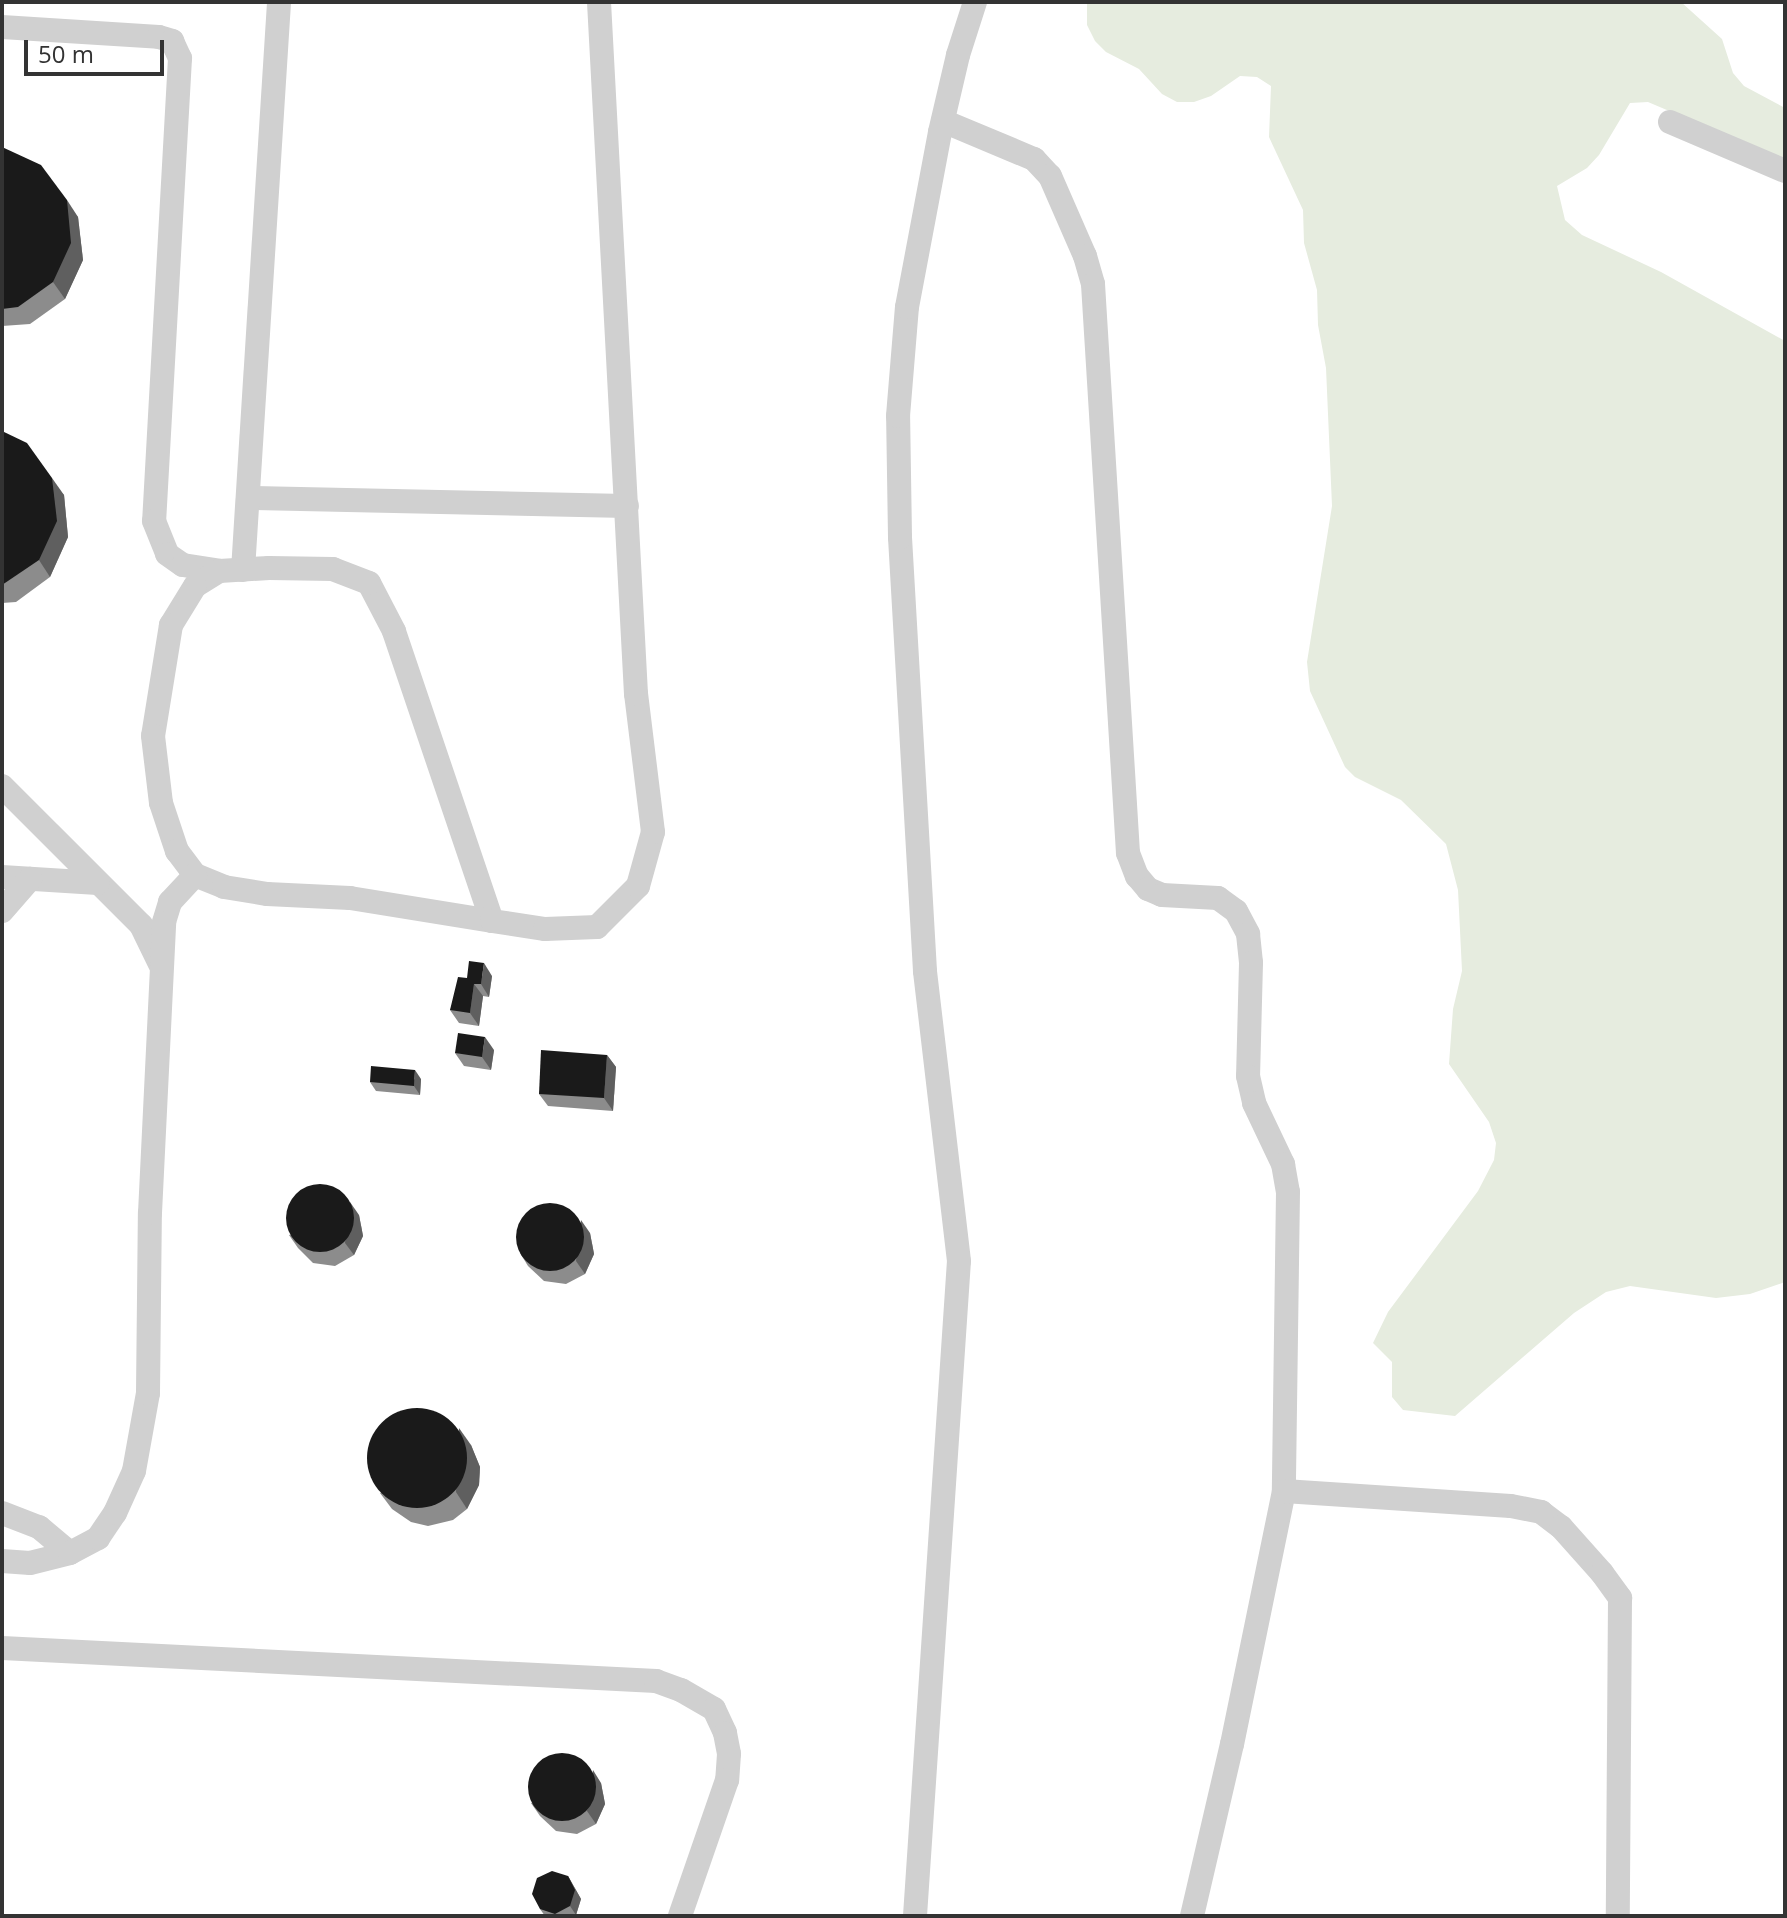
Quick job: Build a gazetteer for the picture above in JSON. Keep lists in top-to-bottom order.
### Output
{
  "scale_bar": "50 m"
}
